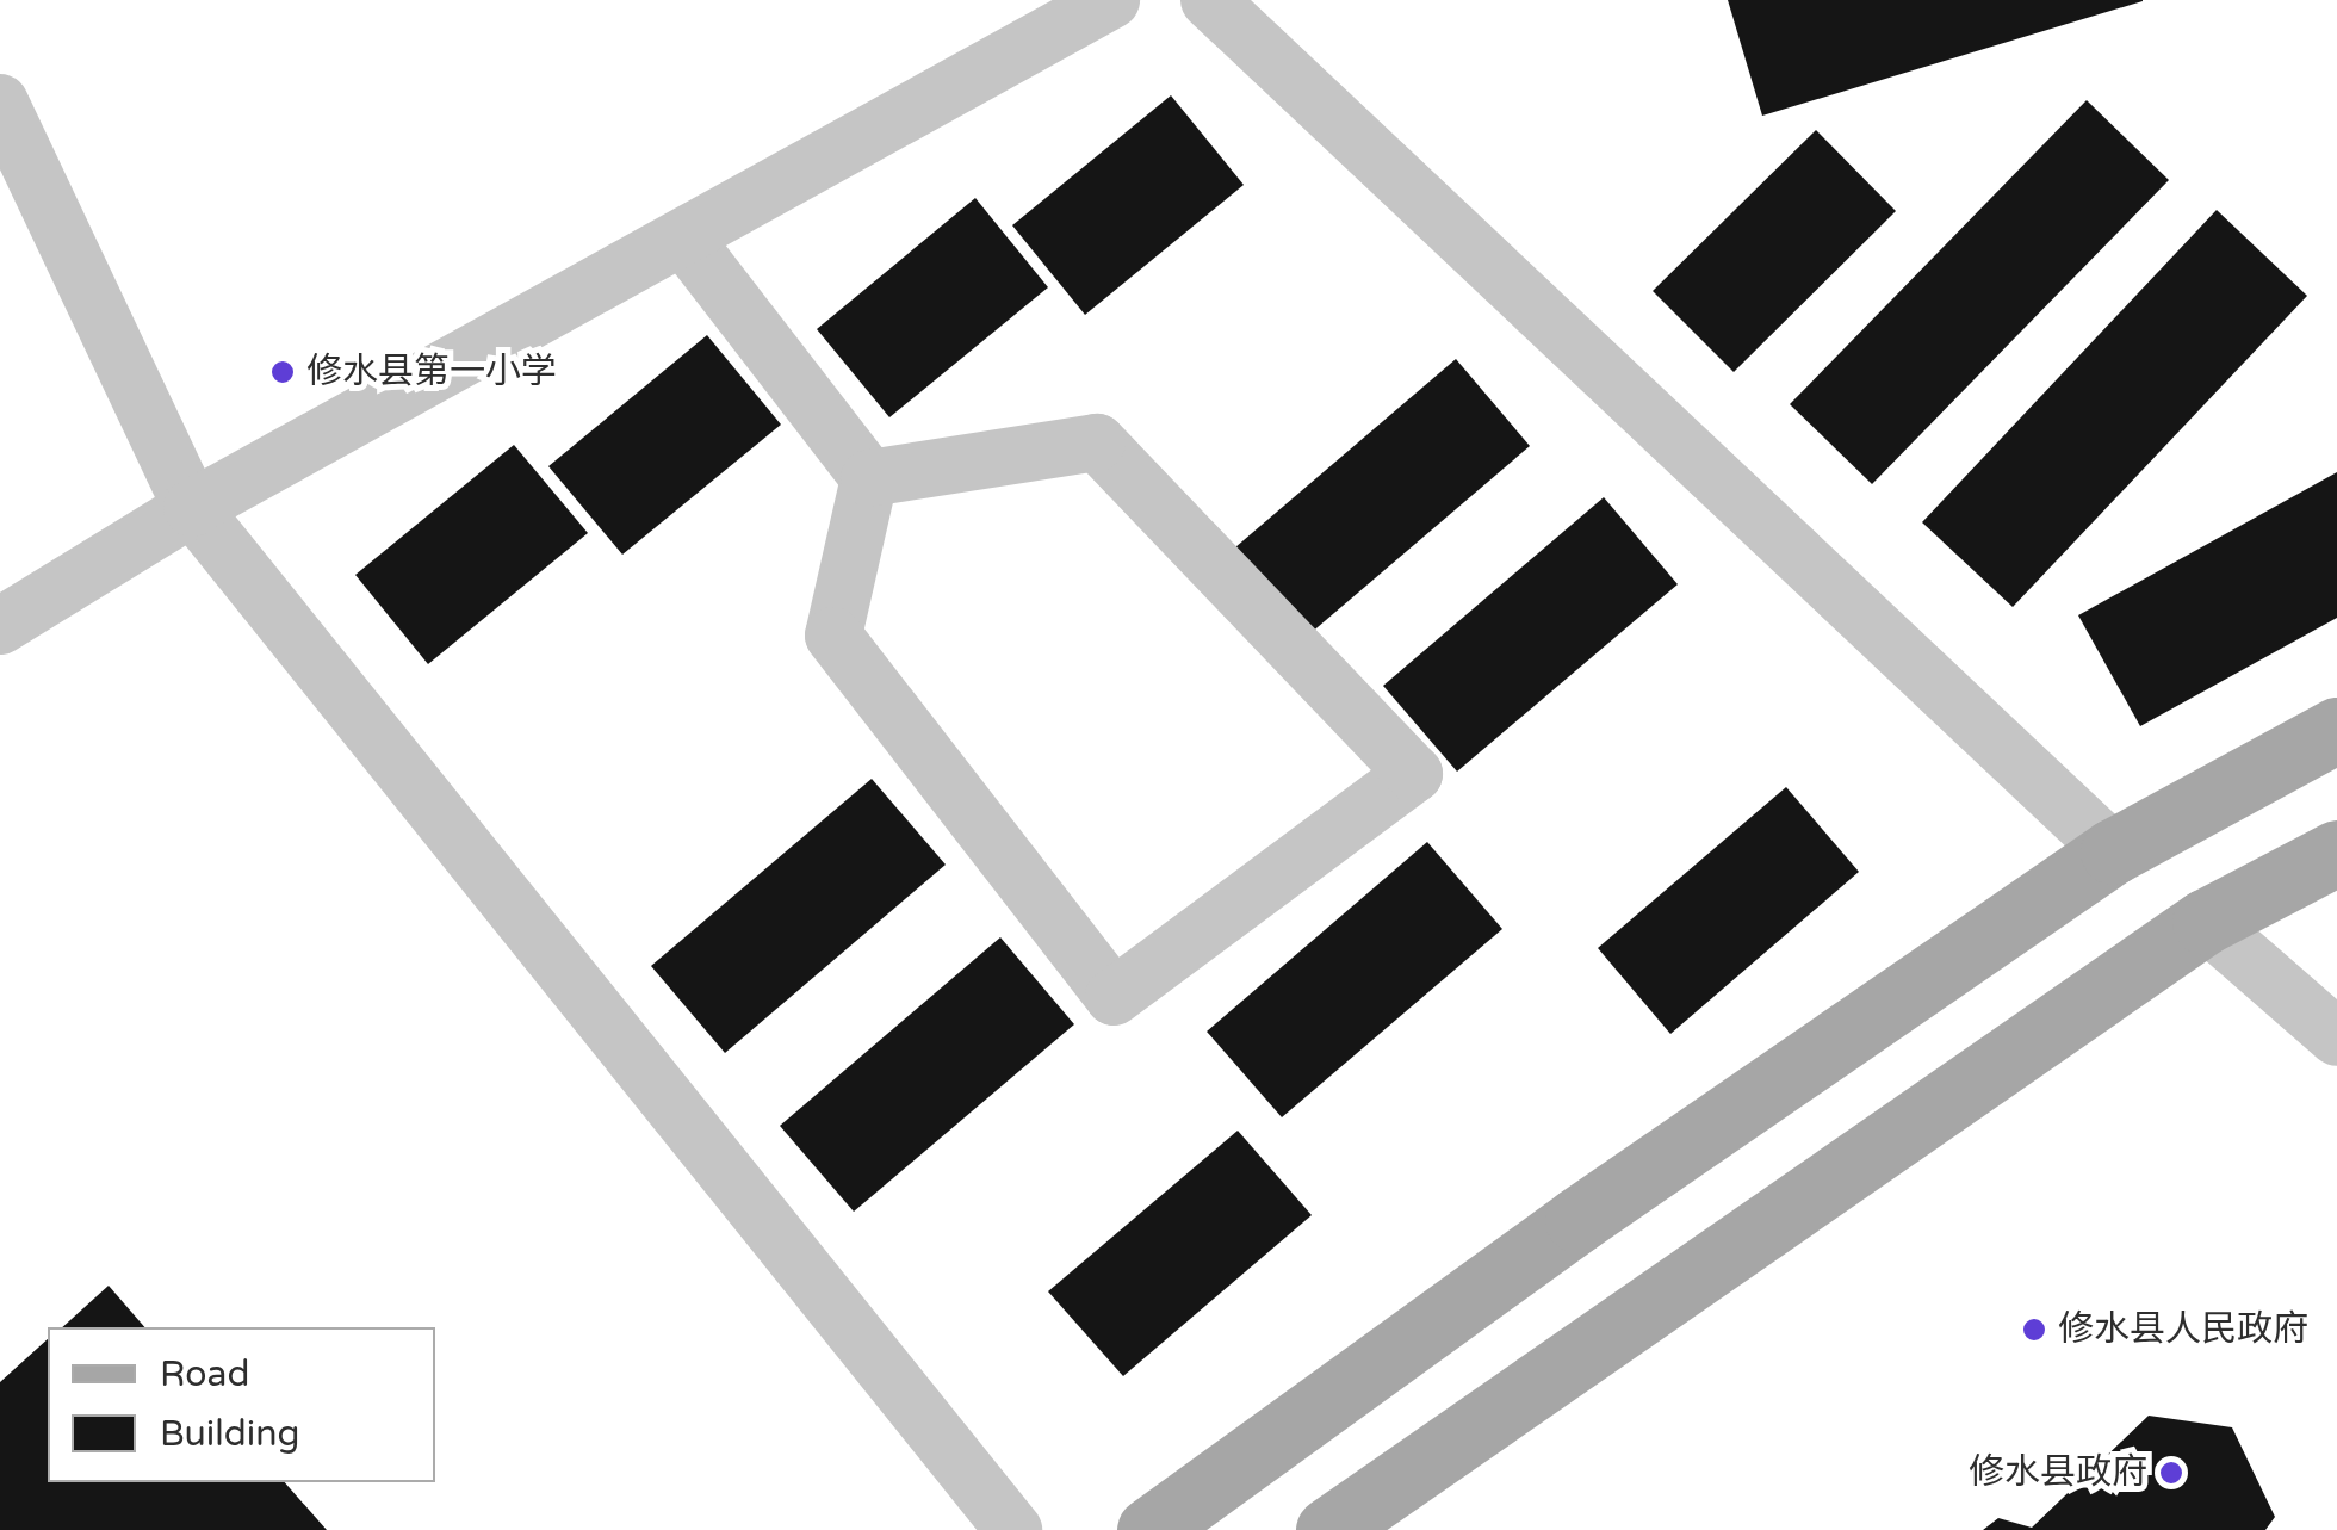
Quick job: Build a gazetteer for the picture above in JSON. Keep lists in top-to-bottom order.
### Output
{
  "places": ["修水县第一小学", "修水县人民政府", "修水县政府"],
  "legend": ["Road", "Building"]
}
